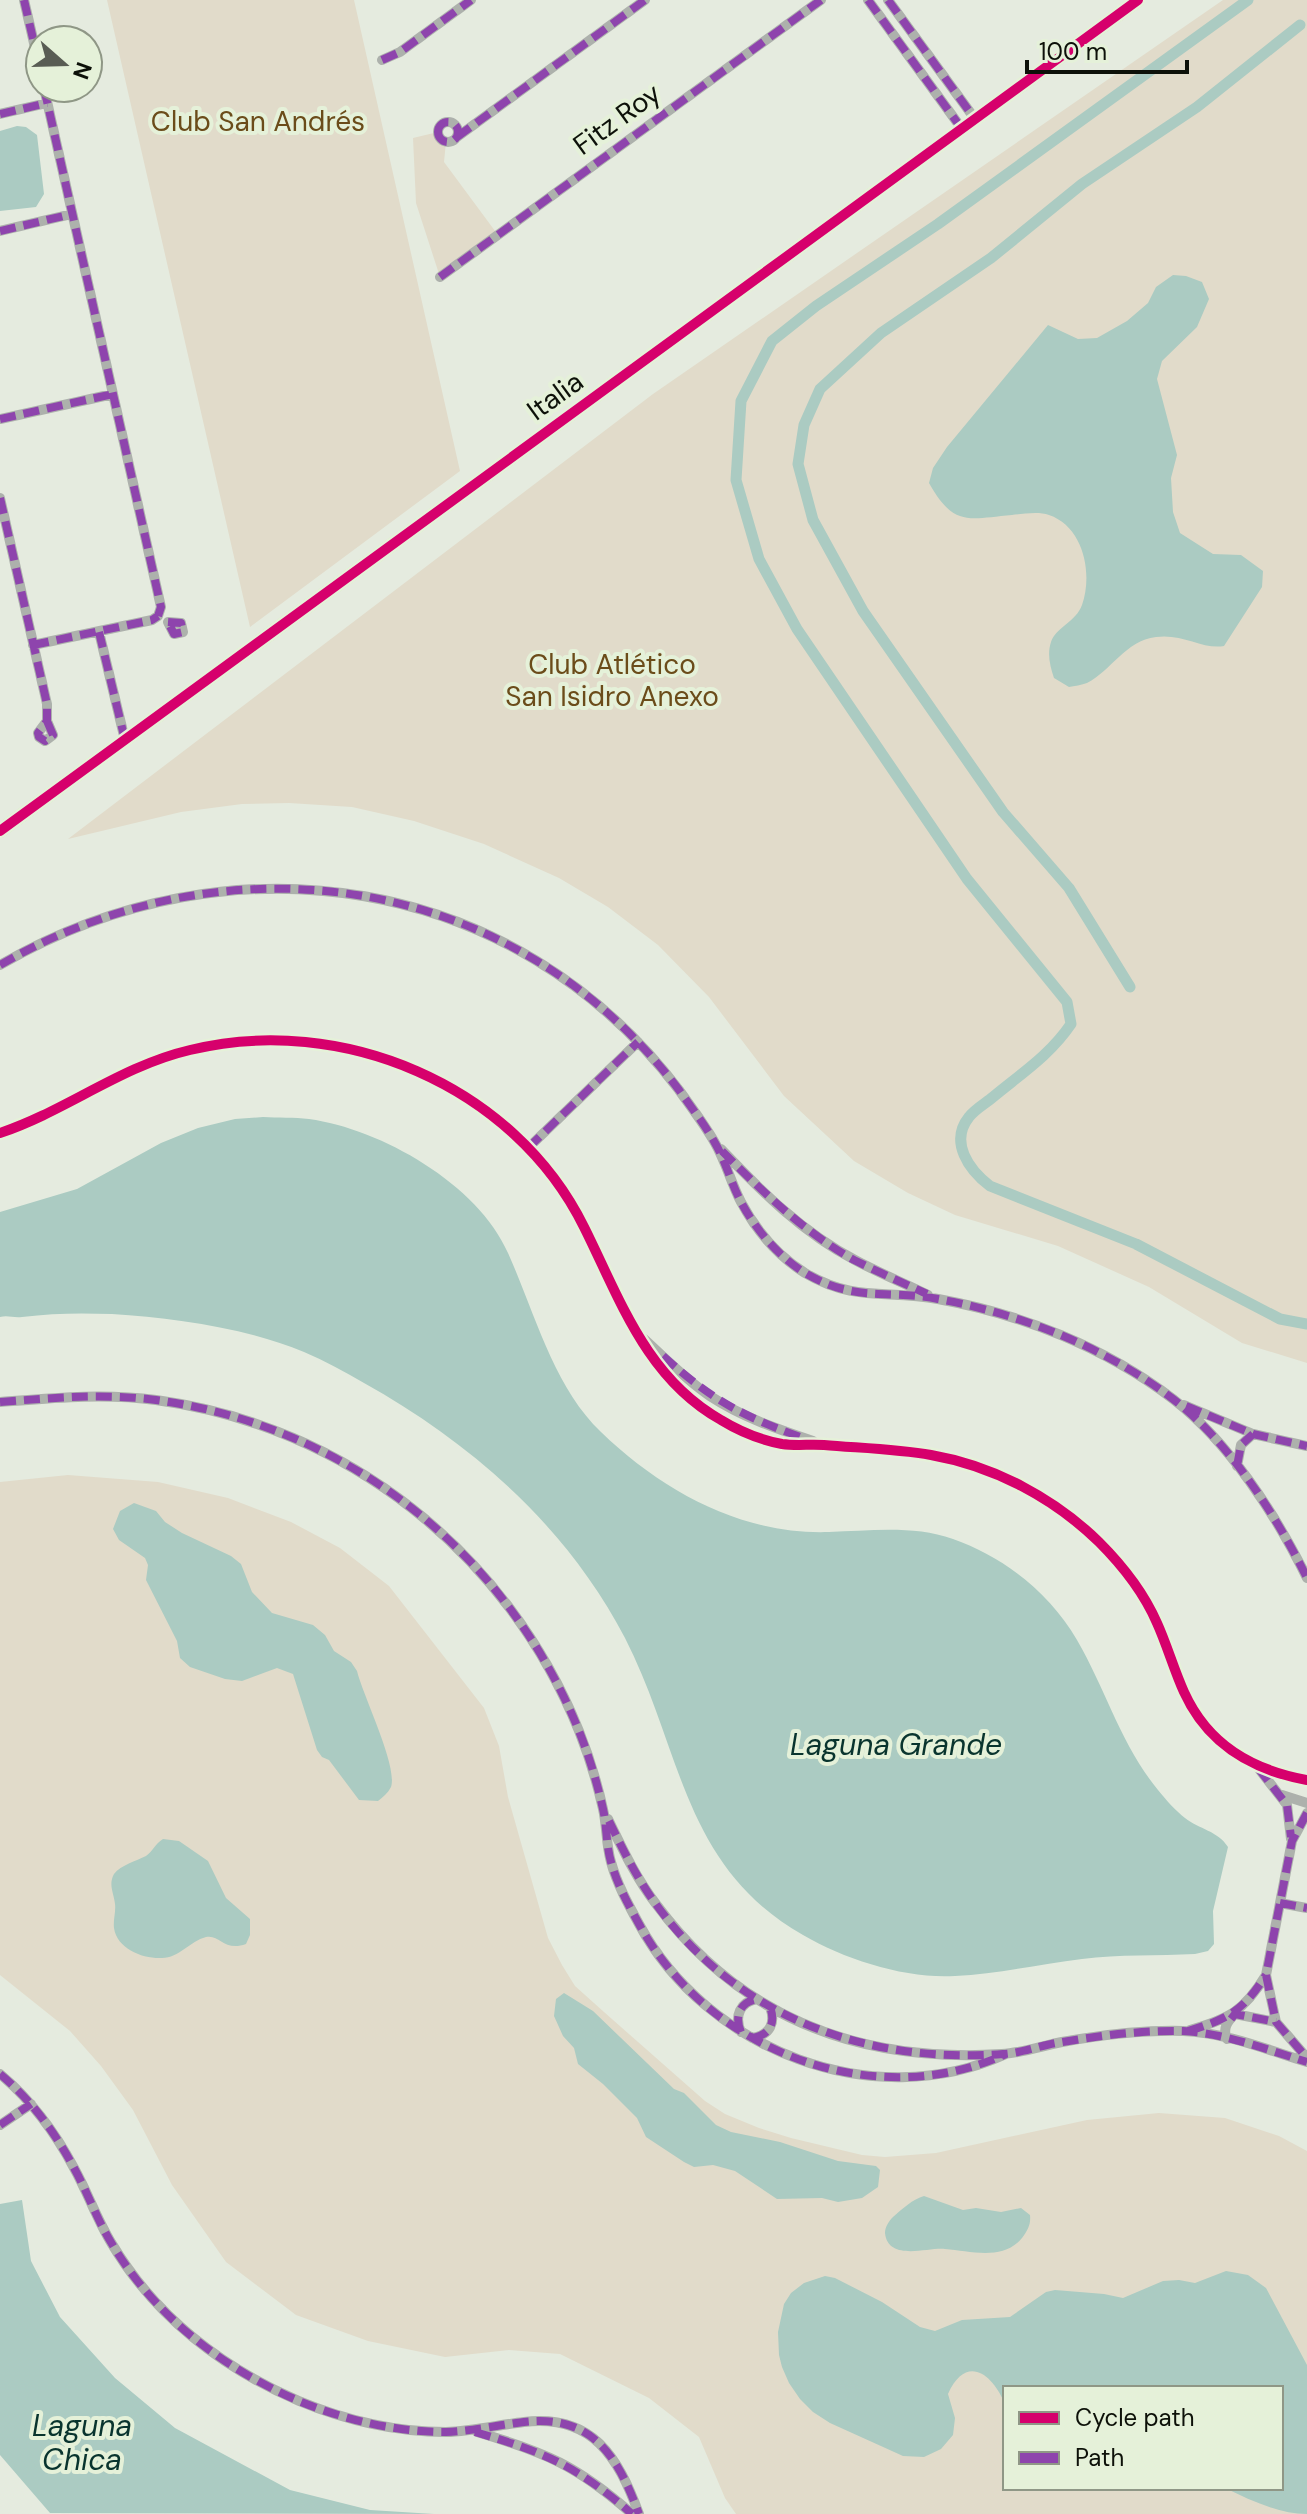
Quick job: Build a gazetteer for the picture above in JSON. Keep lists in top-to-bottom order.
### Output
{
  "streets": {
    "street": ["Fitz Roy", "Italia"]
  },
  "water": ["Laguna Grande", "Laguna Chica"],
  "parks": ["Club San Andrés", "Club Atlético San Isidro Anexo"],
  "legend": ["Cycle path", "Path"],
  "scale_bar": "100 m",
  "north": "right"
}
